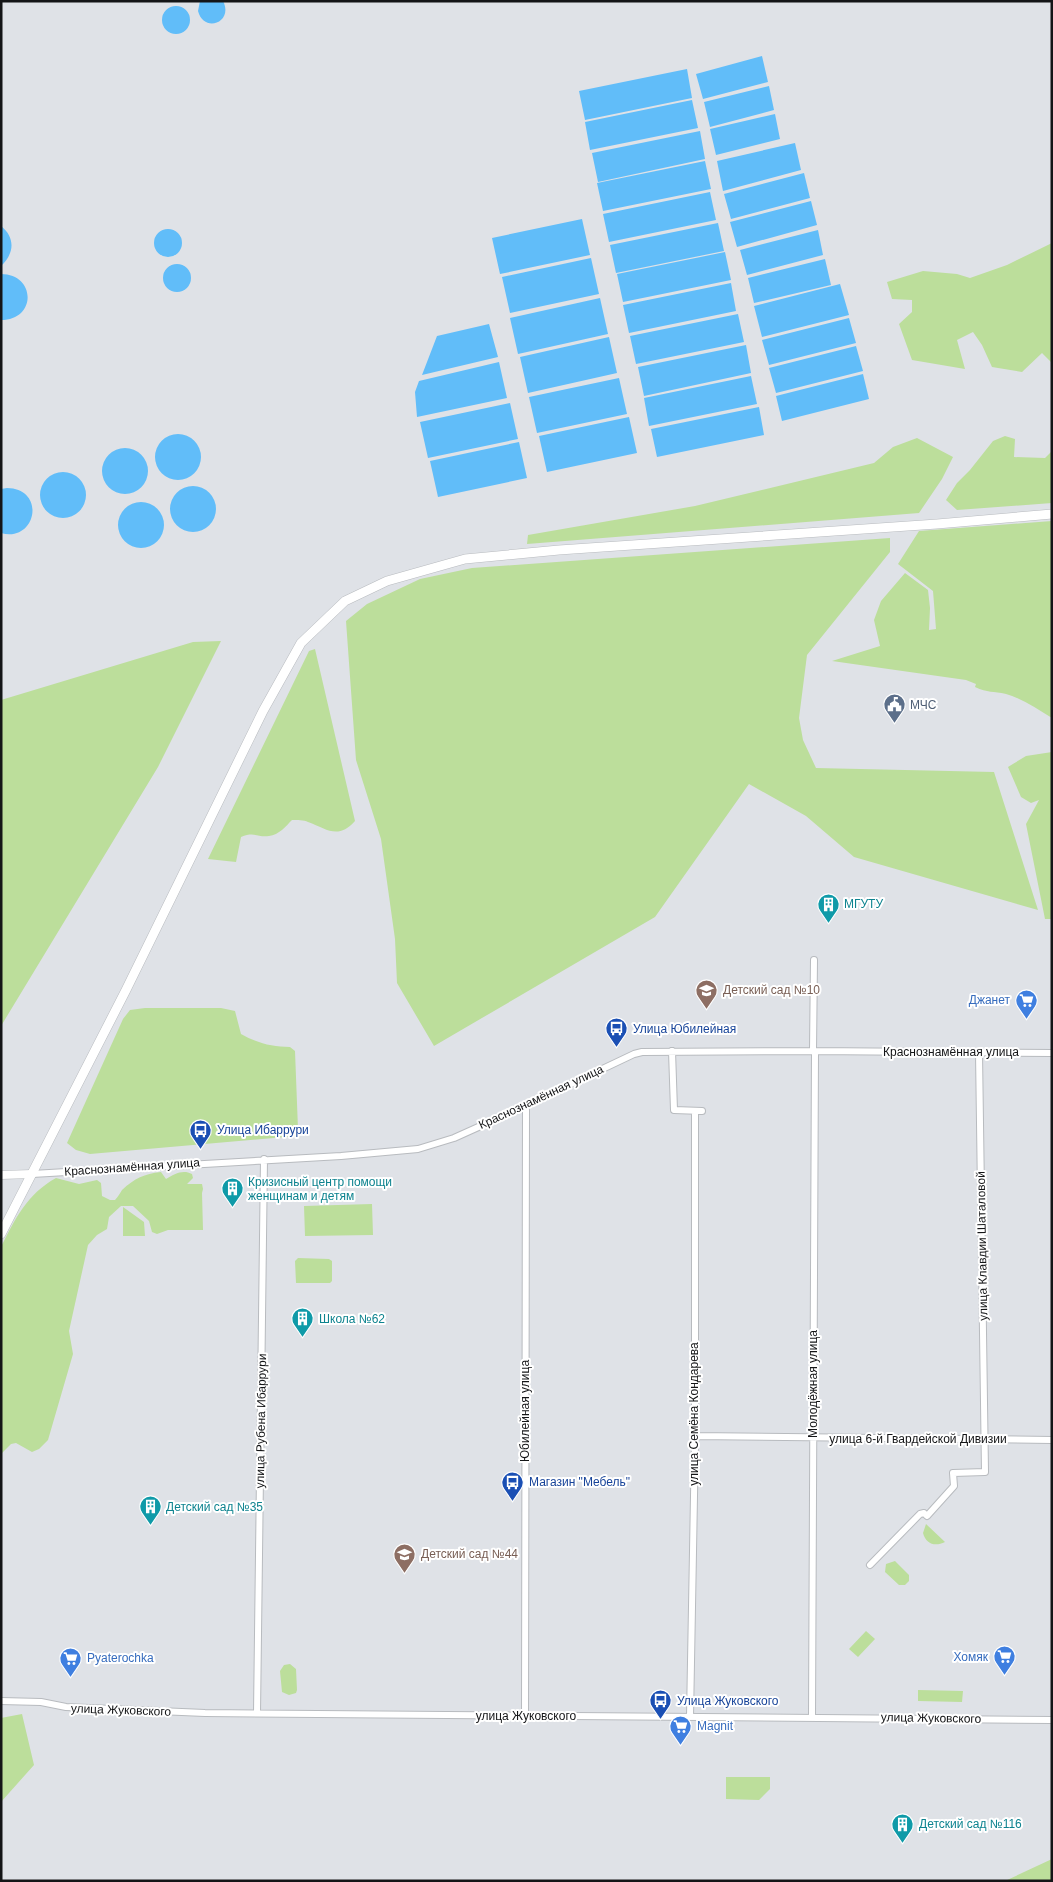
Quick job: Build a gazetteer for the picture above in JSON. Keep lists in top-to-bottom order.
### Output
{
  "streets": {
    "street": [
      "Краснознамённая улица",
      "улица Клавдии Шаталовой",
      "Молодёжная улица",
      "Юбилейная улица",
      "улица Семёна Кондарева",
      "улица Рубена Ибаррури",
      "улица 6-й Гвардейской Дивизии",
      "улица Жуковского"
    ]
  },
  "crossings": [
    ["Краснознамённая улица", "улица Клавдии Шаталовой"],
    ["Краснознамённая улица", "Молодёжная улица"],
    ["Краснознамённая улица", "Юбилейная улица"],
    ["Краснознамённая улица", "улица Семёна Кондарева"],
    ["Краснознамённая улица", "улица Рубена Ибаррури"],
    ["улица Клавдии Шаталовой", "улица 6-й Гвардейской Дивизии"],
    ["Молодёжная улица", "улица 6-й Гвардейской Дивизии"],
    ["Молодёжная улица", "улица Жуковского"],
    ["Юбилейная улица", "улица Жуковского"],
    ["улица Семёна Кондарева", "улица 6-й Гвардейской Дивизии"],
    ["улица Семёна Кондарева", "улица Жуковского"],
    ["улица Рубена Ибаррури", "улица Жуковского"]
  ],
  "places": {
    "public building": ["МЧС"],
    "building": [
      "МГУТУ",
      "Кризисный центр помощи женщинам и детям",
      "Школа №62",
      "Детский сад №35",
      "Детский сад №116"
    ],
    "school or university": ["Детский сад №10", "Детский сад №44"],
    "supermarket": [
      "Джанет",
      "Хомяк",
      "Pyaterochka",
      "Magnit"
    ],
    "bus stop": [
      "Улица Юбилейная",
      "Улица Ибаррури",
      "Магазин \"Мебель\"",
      "Улица Жуковского"
    ]
  }
}
